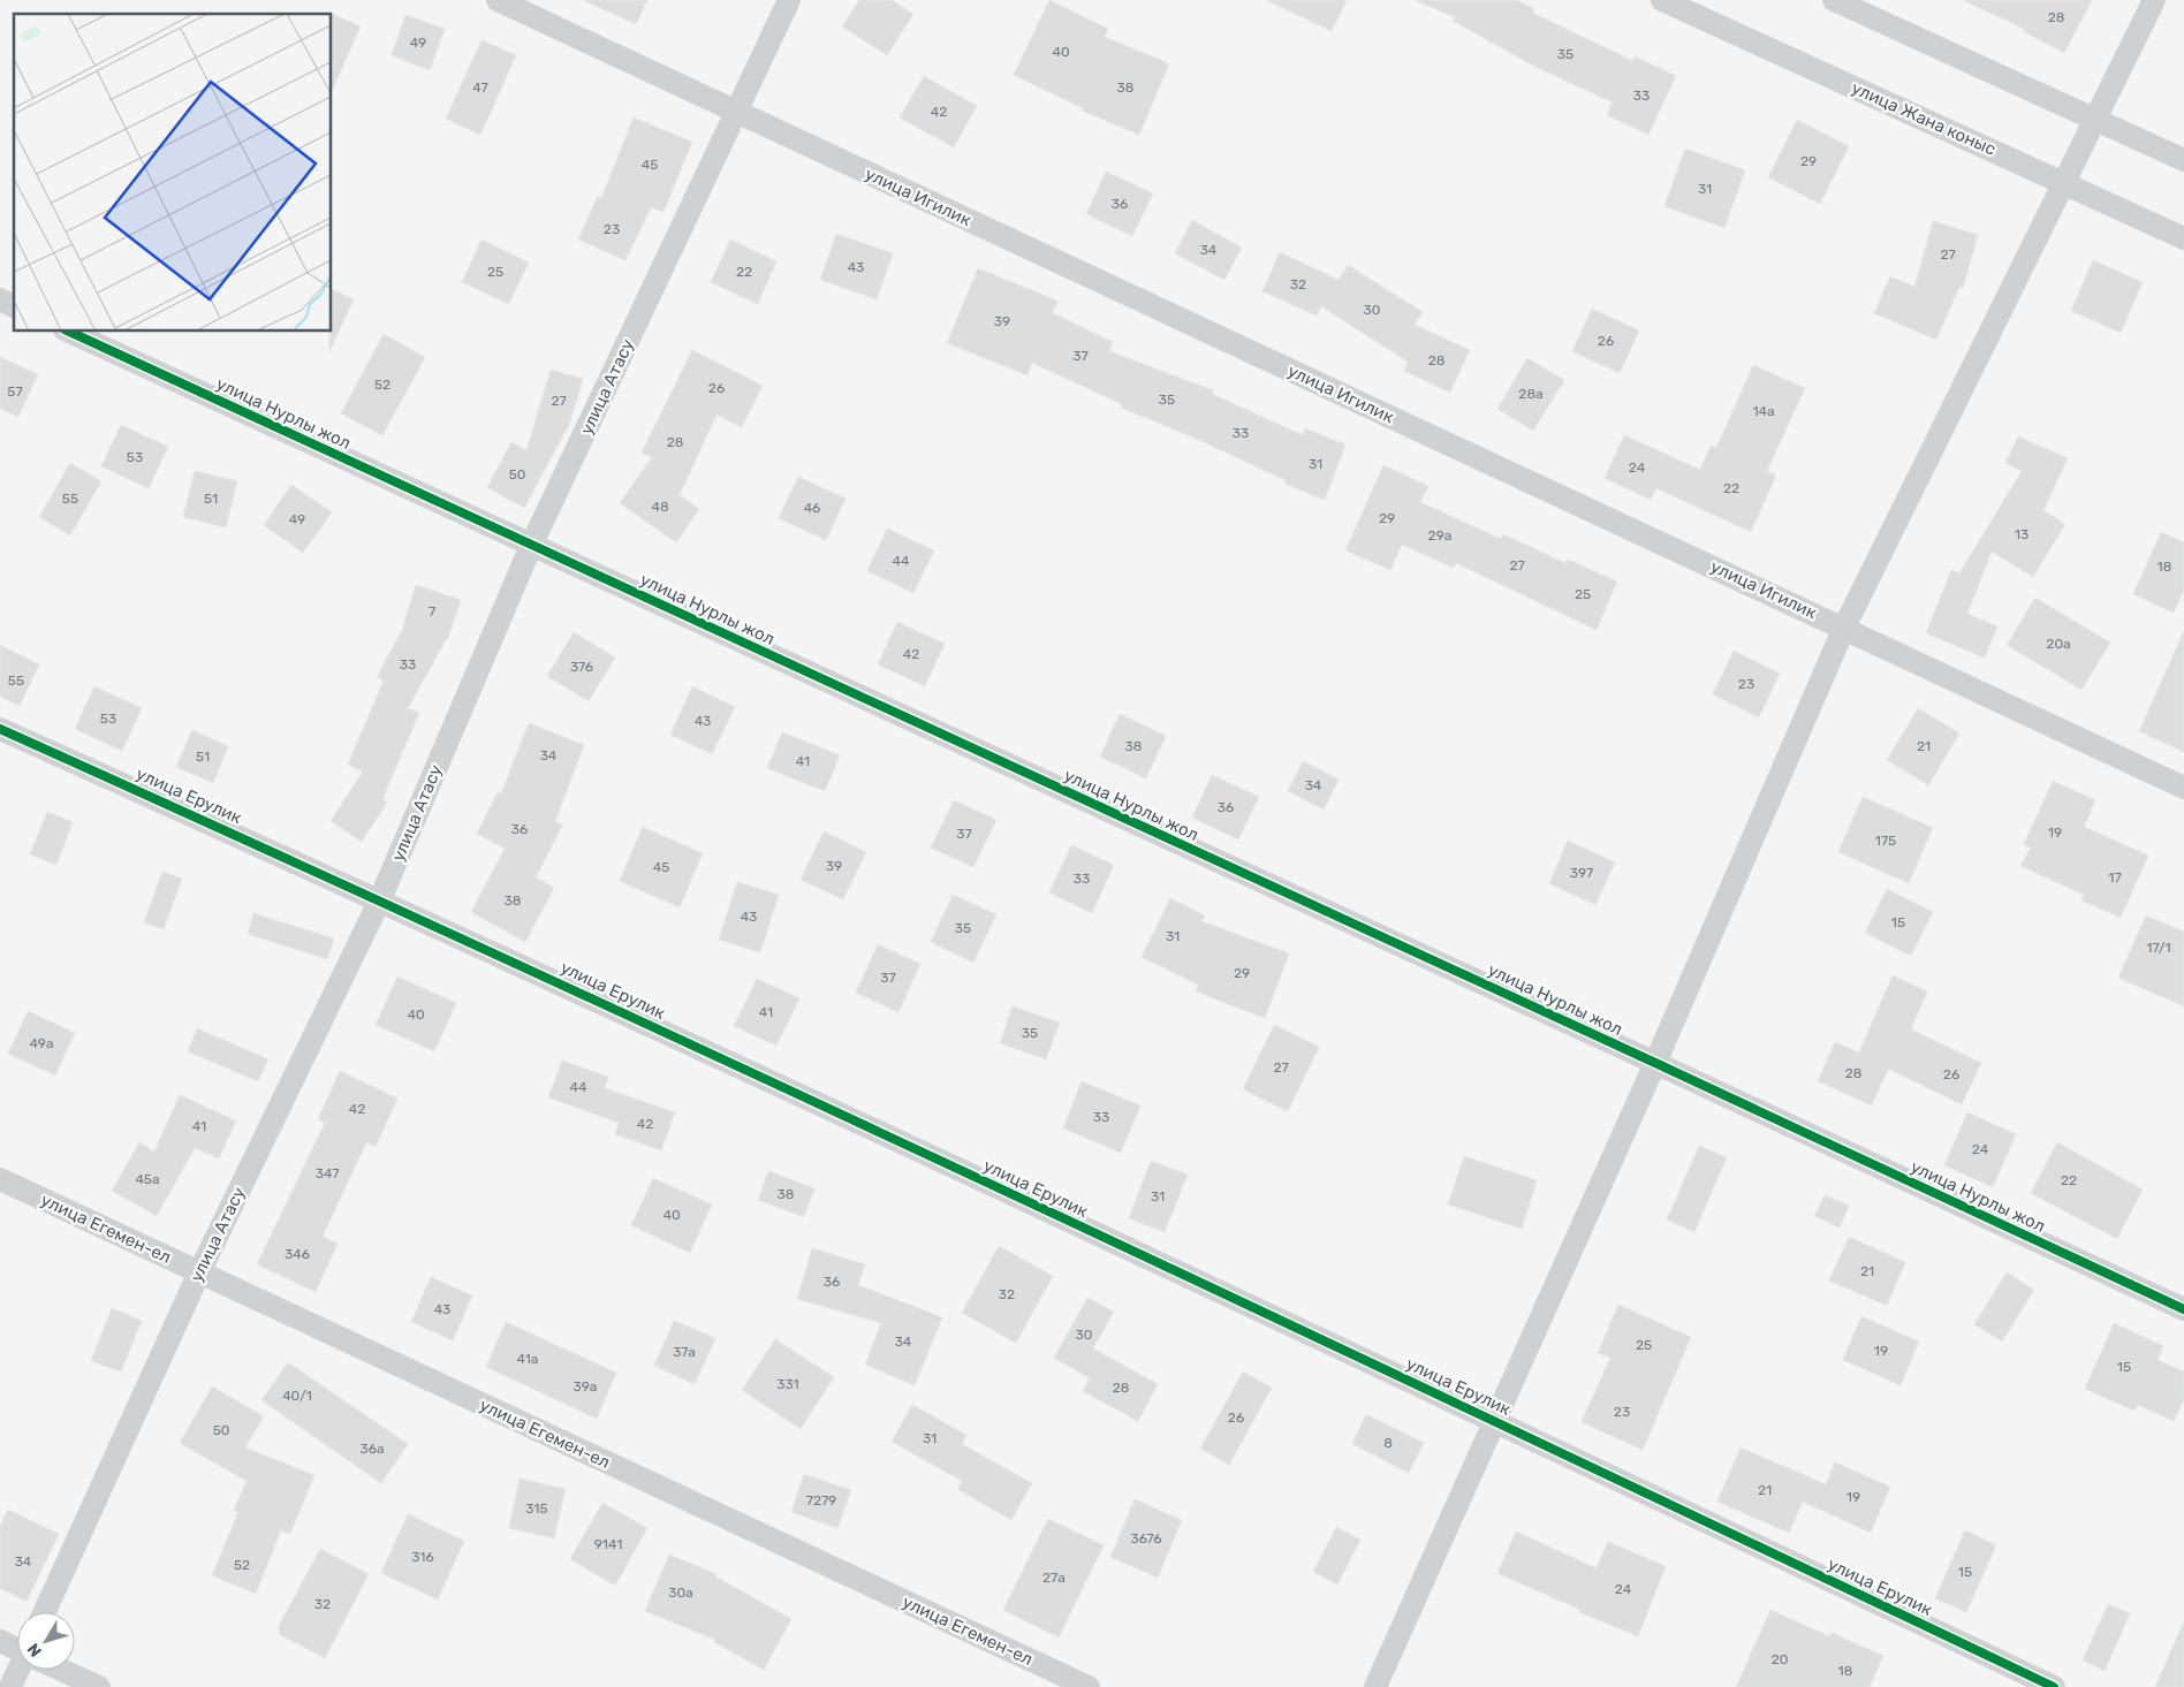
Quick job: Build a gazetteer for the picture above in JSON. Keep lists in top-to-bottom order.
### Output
{
  "streets": {
    "street": [
      "улица Жана коныс",
      "улица Игилик",
      "улица Атасу",
      "улица Нурлы жол",
      "улица Ерулик",
      "улица Егемен-ел"
    ]
  },
  "crossings": [
    ["улица Игилик", "улица Атасу"],
    ["улица Атасу", "улица Нурлы жол"],
    ["улица Атасу", "улица Ерулик"],
    ["улица Атасу", "улица Егемен-ел"]
  ],
  "house_numbers": [
    "28",
    "49",
    "40",
    "35",
    "47",
    "38",
    "33",
    "42",
    "29",
    "45",
    "31",
    "36",
    "23",
    "34",
    "27",
    "43",
    "25",
    "22",
    "32",
    "30",
    "39",
    "26",
    "37",
    "28",
    "52",
    "26",
    "57",
    "28а",
    "35",
    "27",
    "14а",
    "33",
    "28",
    "53",
    "31",
    "24",
    "50",
    "22",
    "55",
    "51",
    "48",
    "46",
    "29",
    "49",
    "13",
    "29а",
    "44",
    "27",
    "18",
    "25",
    "7",
    "20а",
    "42",
    "33",
    "376",
    "55",
    "23",
    "53",
    "43",
    "38",
    "21",
    "34",
    "51",
    "41",
    "34",
    "36",
    "36",
    "19",
    "37",
    "175",
    "39",
    "45",
    "397",
    "17",
    "33",
    "38",
    "43",
    "15",
    "35",
    "31",
    "17/1",
    "29",
    "37",
    "41",
    "40",
    "35",
    "49а",
    "27",
    "28",
    "26",
    "44",
    "42",
    "33",
    "42",
    "41",
    "24",
    "347",
    "45а",
    "22",
    "38",
    "31",
    "40",
    "346",
    "21",
    "36",
    "32",
    "43",
    "30",
    "34",
    "25",
    "19",
    "37а",
    "41а",
    "15",
    "331",
    "39а",
    "28",
    "40/1",
    "23",
    "26",
    "50",
    "31",
    "8",
    "36а",
    "21",
    "19",
    "7279",
    "315",
    "3676",
    "9141",
    "316",
    "34",
    "52",
    "15",
    "27а",
    "24",
    "30а",
    "32",
    "20",
    "18"
  ],
  "north": "bottom left"
}
